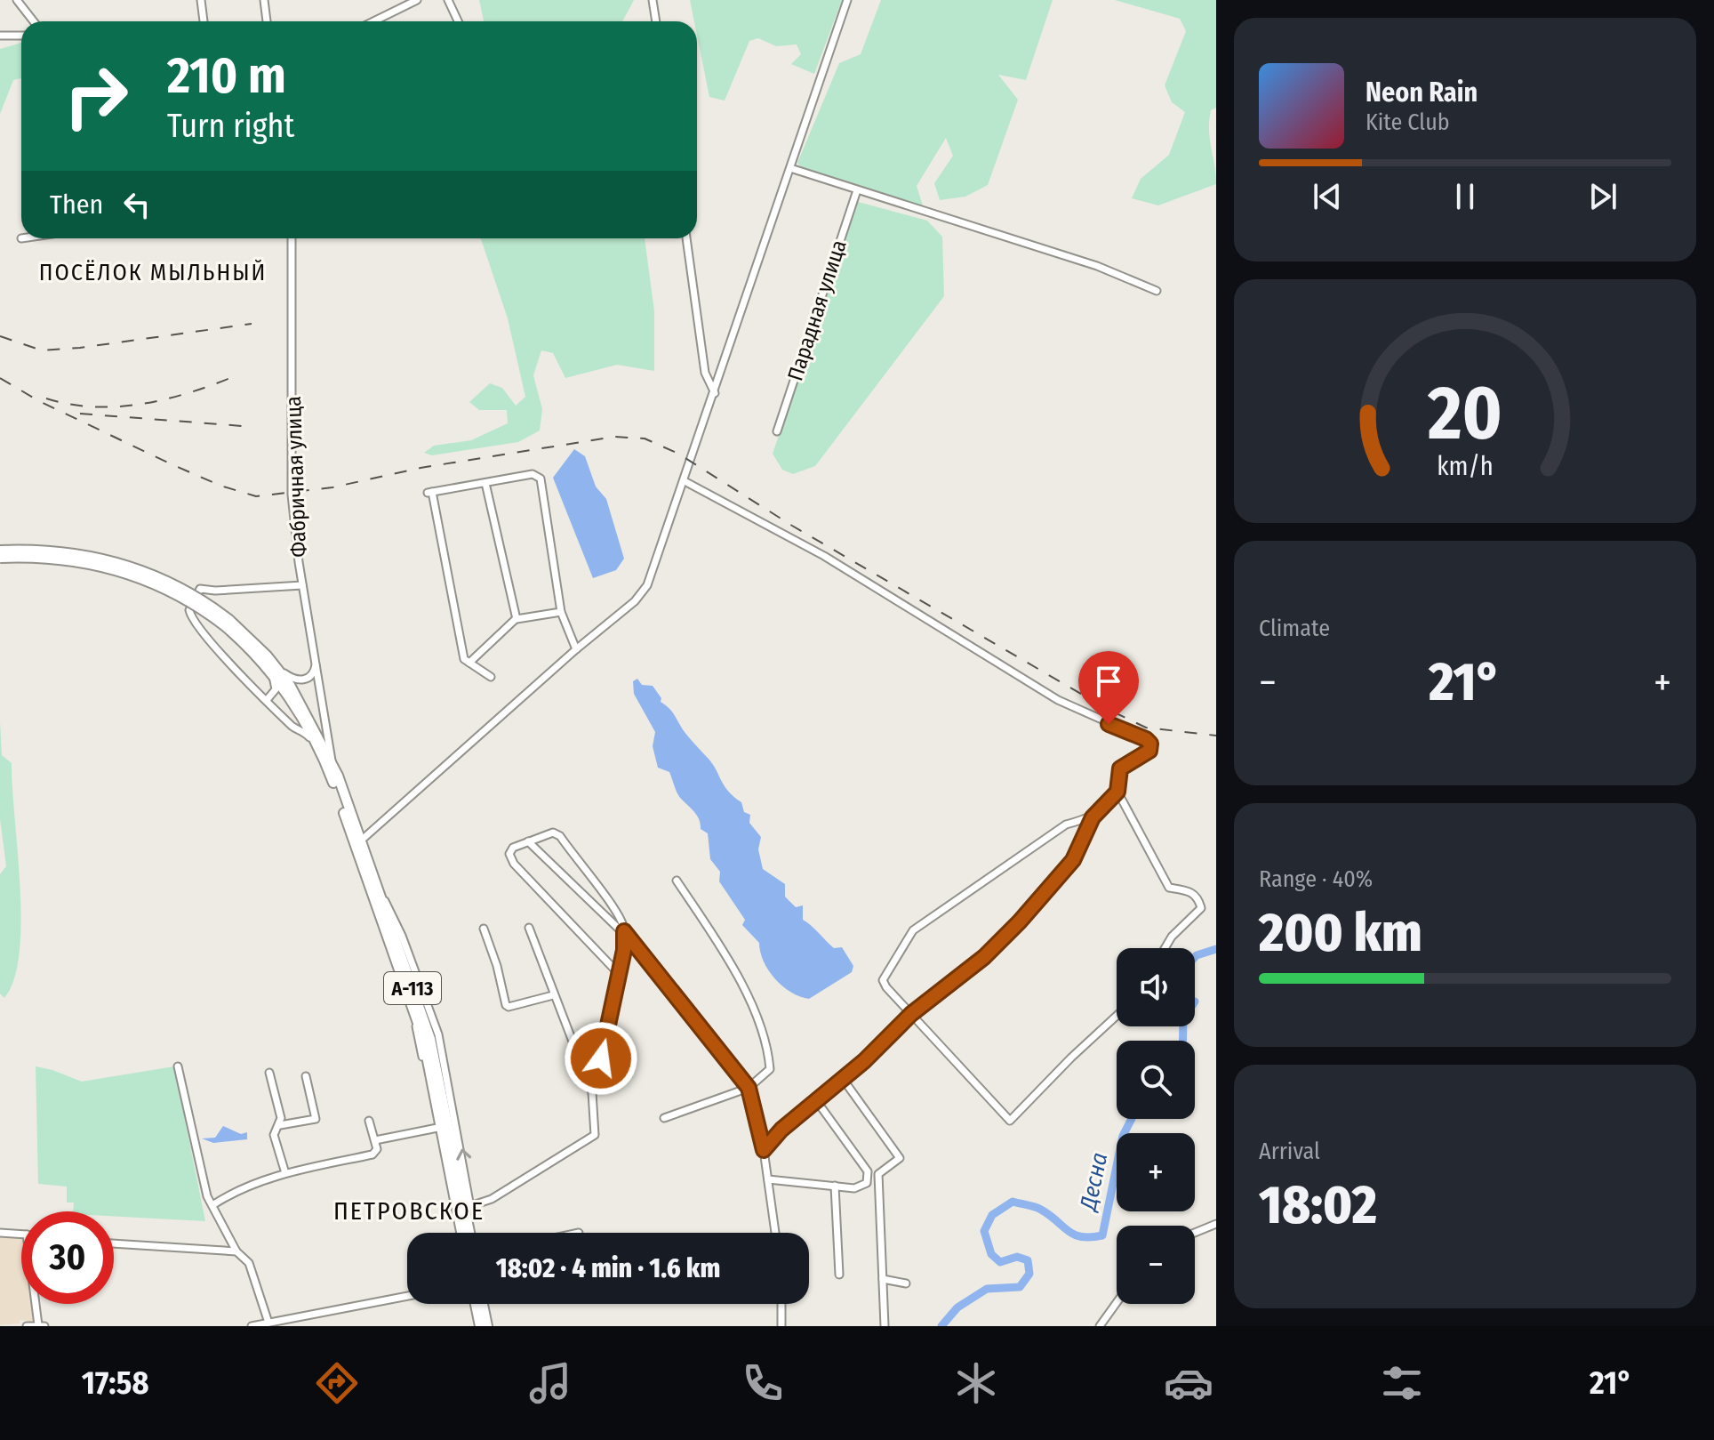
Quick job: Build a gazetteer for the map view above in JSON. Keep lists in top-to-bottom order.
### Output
{
  "streets": {
    "highway": ["А-113"],
    "street": ["Парадная улица", "Фабричная улица"]
  },
  "crossings": [
    ["Фабричная улица", "А-113"]
  ],
  "districts": ["ПОСЁЛОК МЫЛЬНЫЙ", "ПЕТРОВСКОЕ"],
  "water": ["Десна"],
  "page": {
    "turn": ["210 m", "Turn right"],
    "song": ["Neon Rain", "Kite Club"],
    "then": "Then",
    "tile": [
      "Climate",
      ["Range · 40%", "200 km"],
      ["Arrival", "18:02"]
    ],
    "heat": ["−", "21°", "+"],
    "map_buttons": ["+", "−"],
    "limit": "30",
    "trip": "18:02 · 4 min · 1.6 km",
    "tabs": ["17:58", "21°"],
    "gauge": ["20", "km/h"]
  }
}
